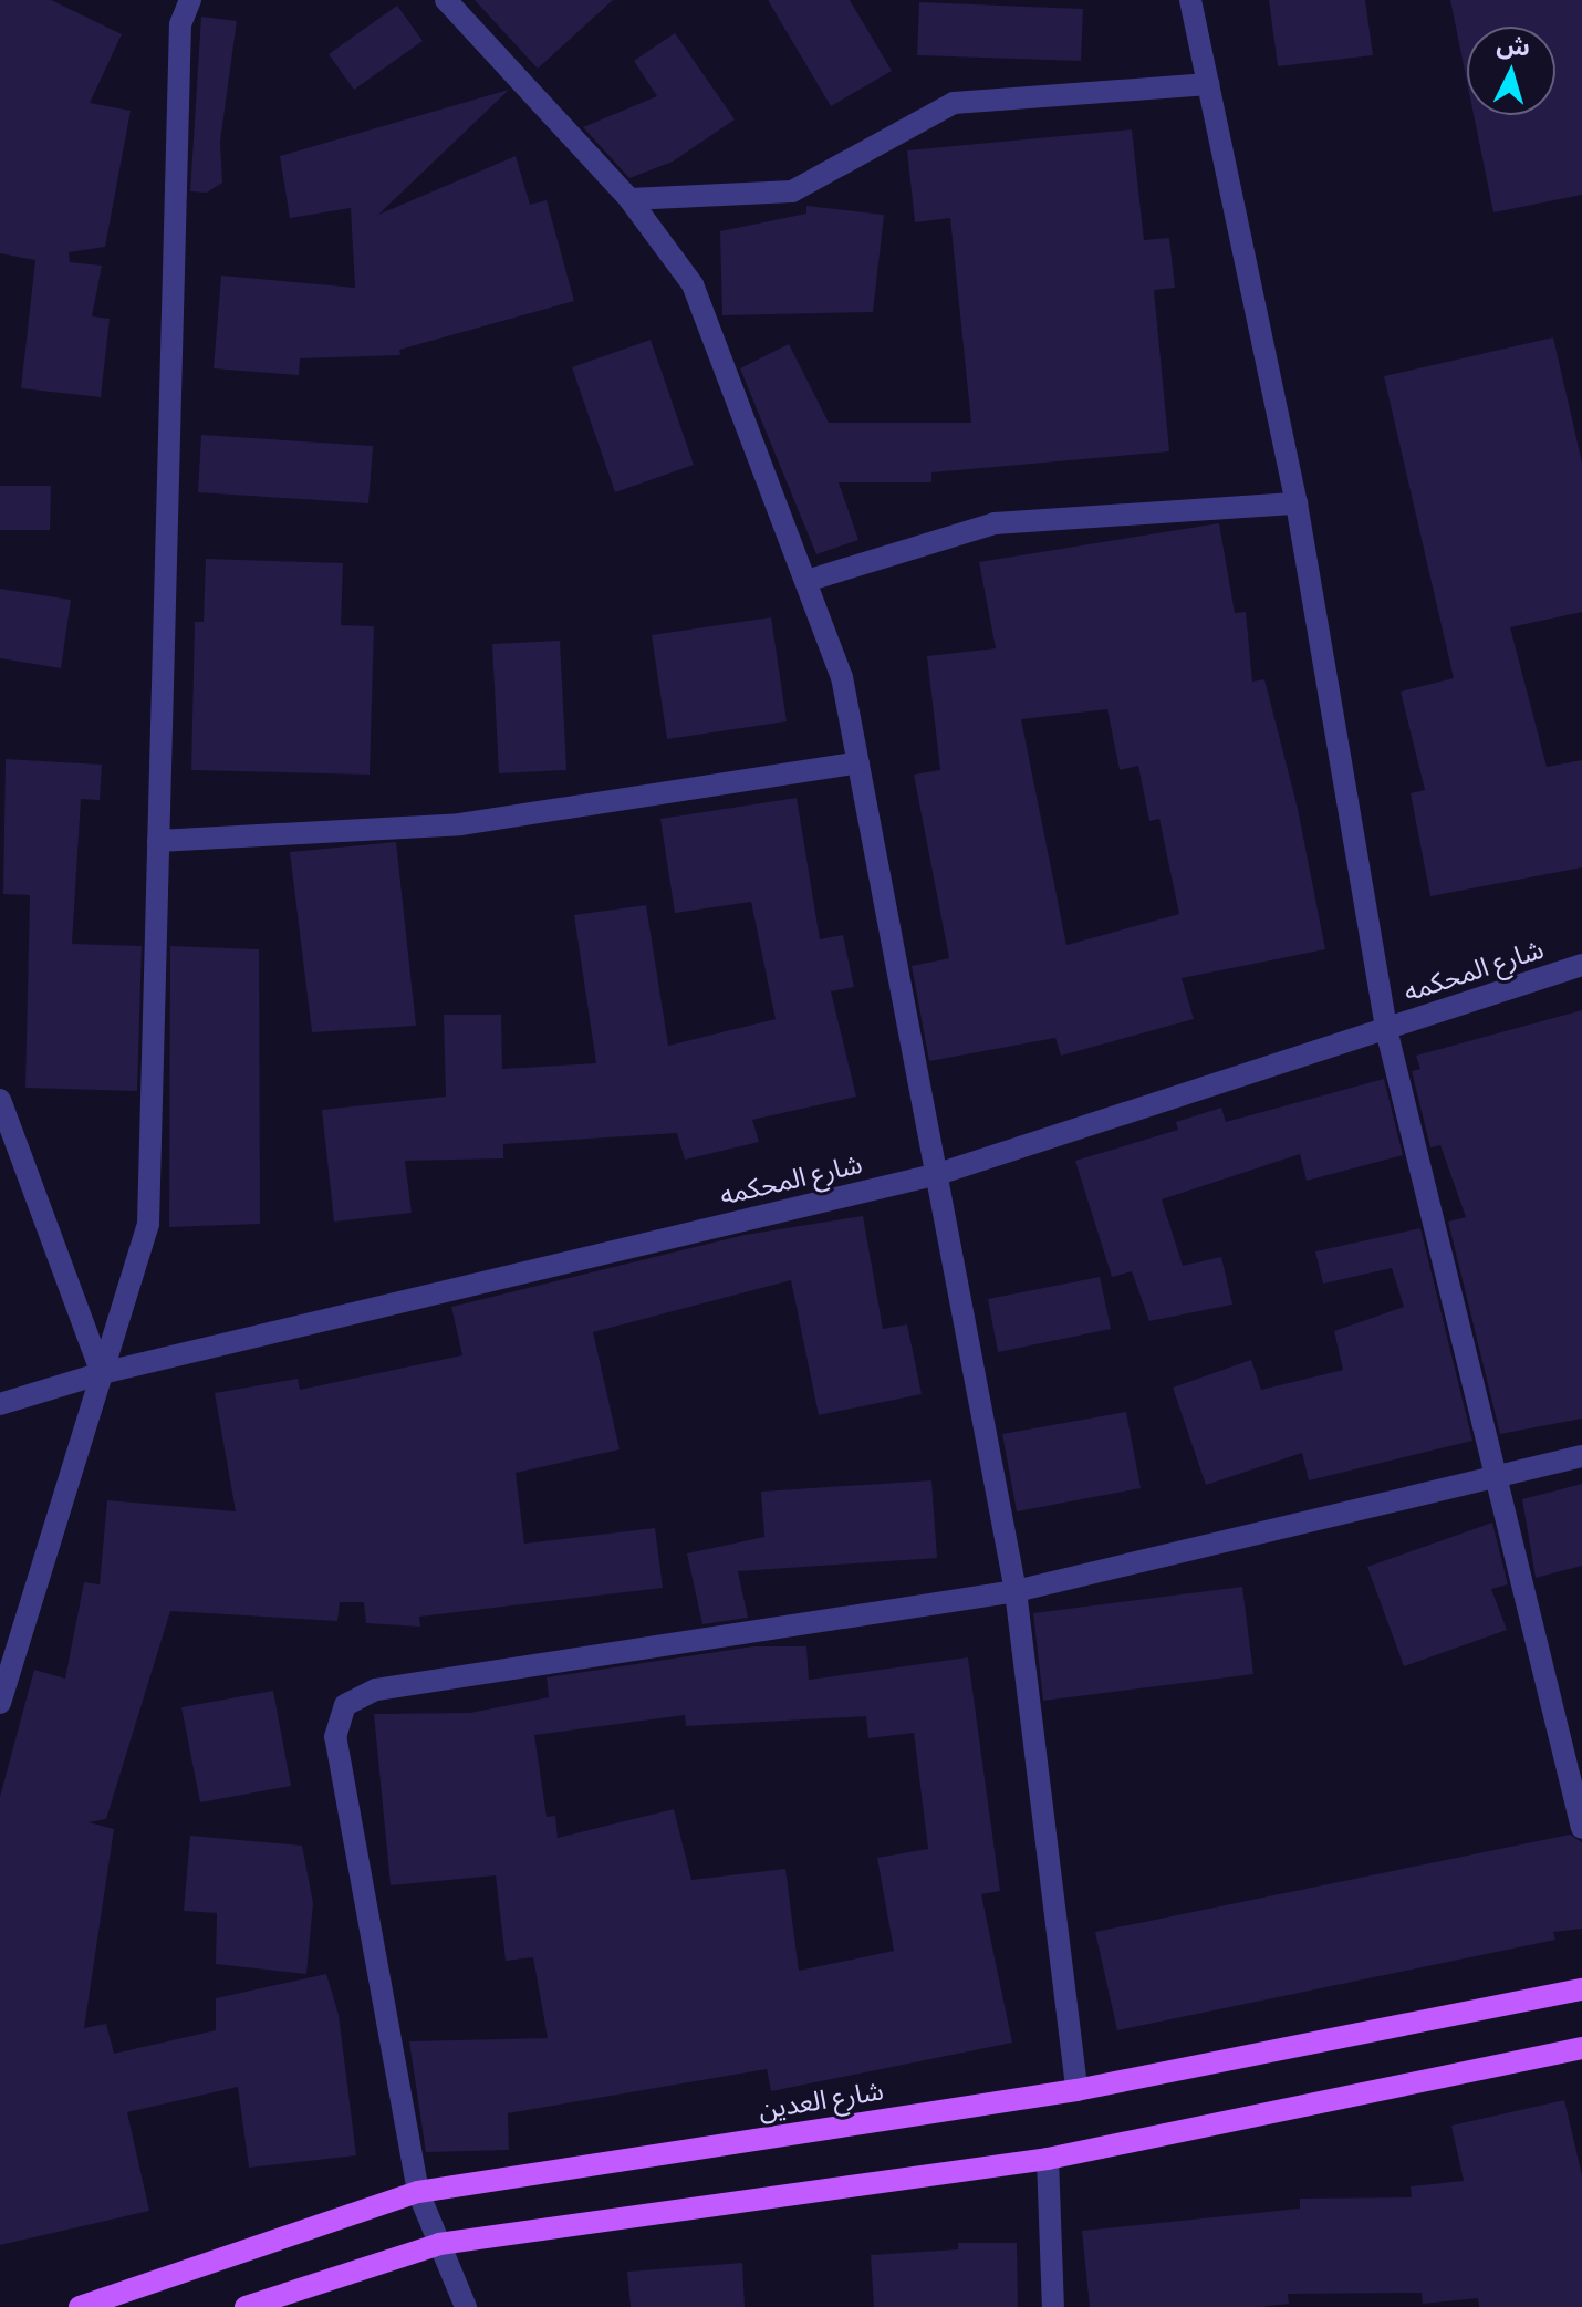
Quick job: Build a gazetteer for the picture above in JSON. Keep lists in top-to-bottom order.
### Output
{
  "streets": {
    "main road": ["شارع العدين"],
    "street": ["شارع المحكمه"]
  },
  "north": "top"
}
